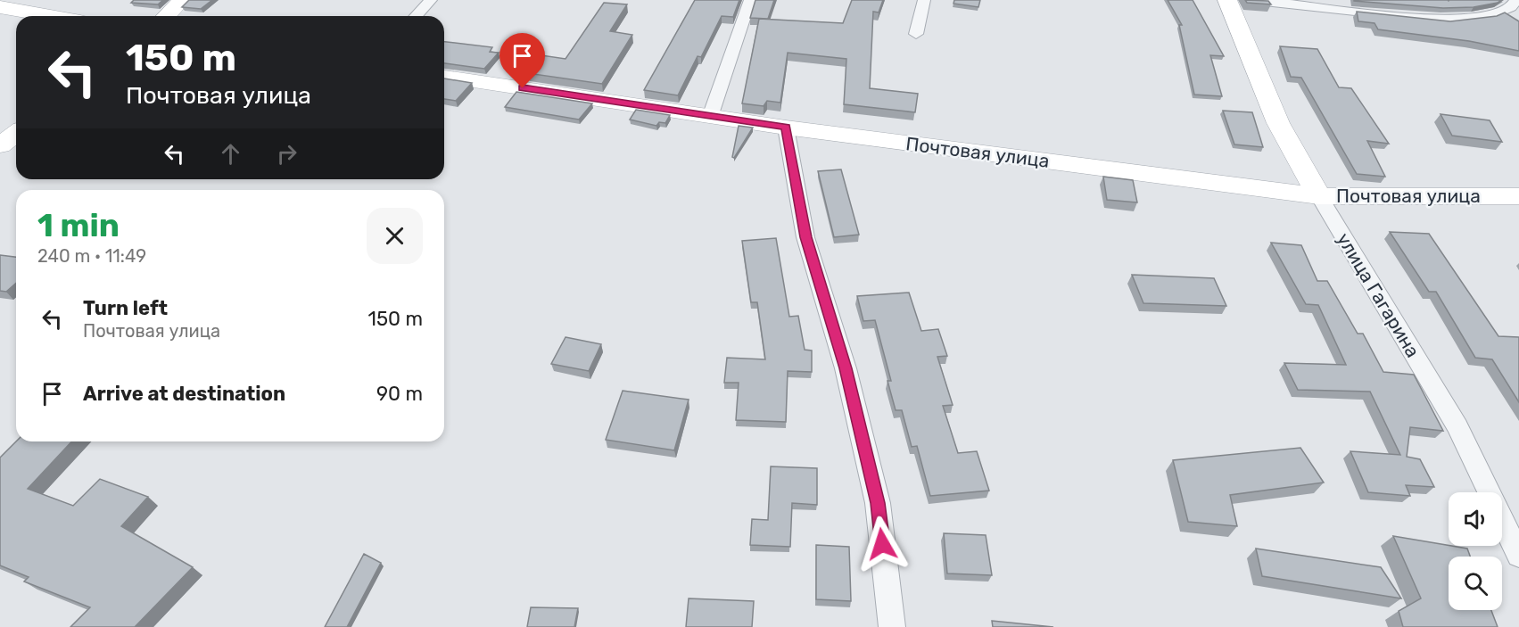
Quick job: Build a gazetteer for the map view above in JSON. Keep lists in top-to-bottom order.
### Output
{
  "streets": {
    "main road": ["Почтовая улица", "улица Гагарина"]
  },
  "crossings": [
    ["Почтовая улица", "улица Гагарина"]
  ],
  "page": {
    "turn": ["150 m", "Почтовая улица"],
    "heading": ["1 min", "240 m · 11:49"],
    "list": [
      {
        "name": "Turn left",
        "note": "Почтовая улица",
        "value": "150 m"
      },
      {
        "name": "Arrive at destination",
        "value": "90 m"
      }
    ]
  }
}
